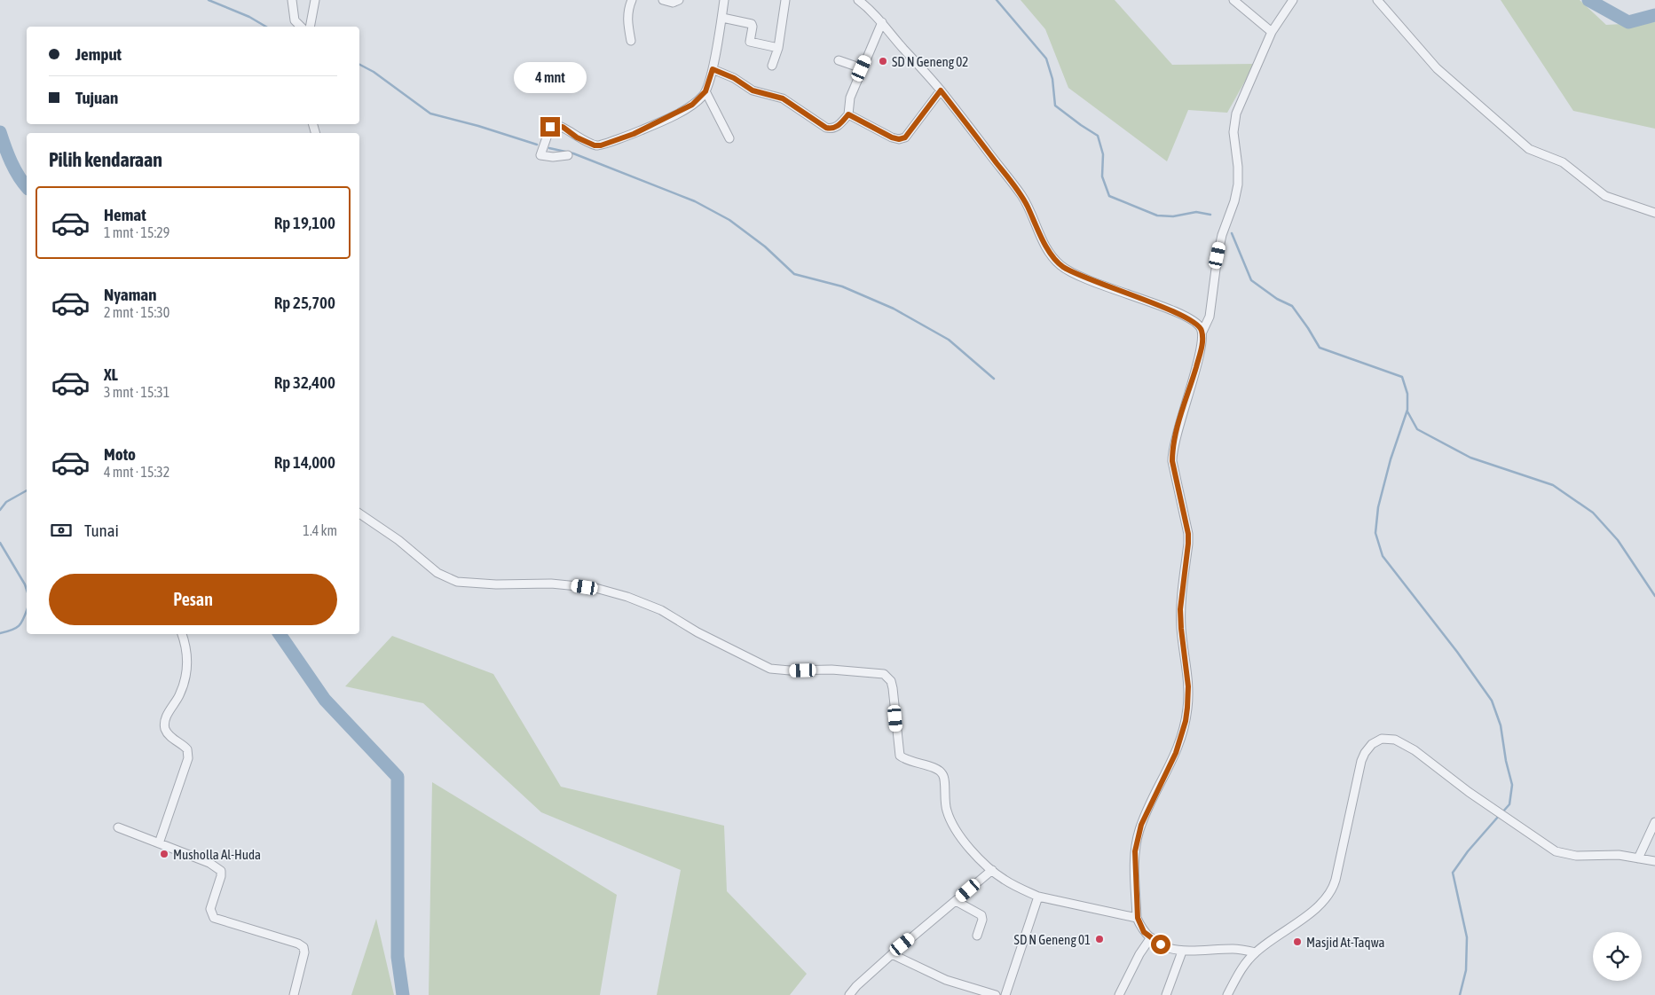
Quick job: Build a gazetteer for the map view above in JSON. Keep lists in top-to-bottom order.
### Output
{
  "places": [
    "SD N Geneng 02",
    "Musholla Al-Huda",
    "SD N Geneng 01",
    "Masjid At-Taqwa"
  ],
  "page": {
    "banner": ["Jemput", "Tujuan"],
    "bubble": "4 mnt",
    "heading": "Pilih kendaraan",
    "list": [
      {
        "name": "Hemat",
        "note": "1 mnt · 15:29",
        "value": "Rp 19,100"
      },
      {
        "name": "Nyaman",
        "note": "2 mnt · 15:30",
        "value": "Rp 25,700"
      },
      {
        "name": "XL",
        "note": "3 mnt · 15:31",
        "value": "Rp 32,400"
      },
      {
        "name": "Moto",
        "note": "4 mnt · 15:32",
        "value": "Rp 14,000"
      }
    ],
    "pay": ["Tunai", "1.4 km"],
    "buttons": "Pesan"
  }
}
